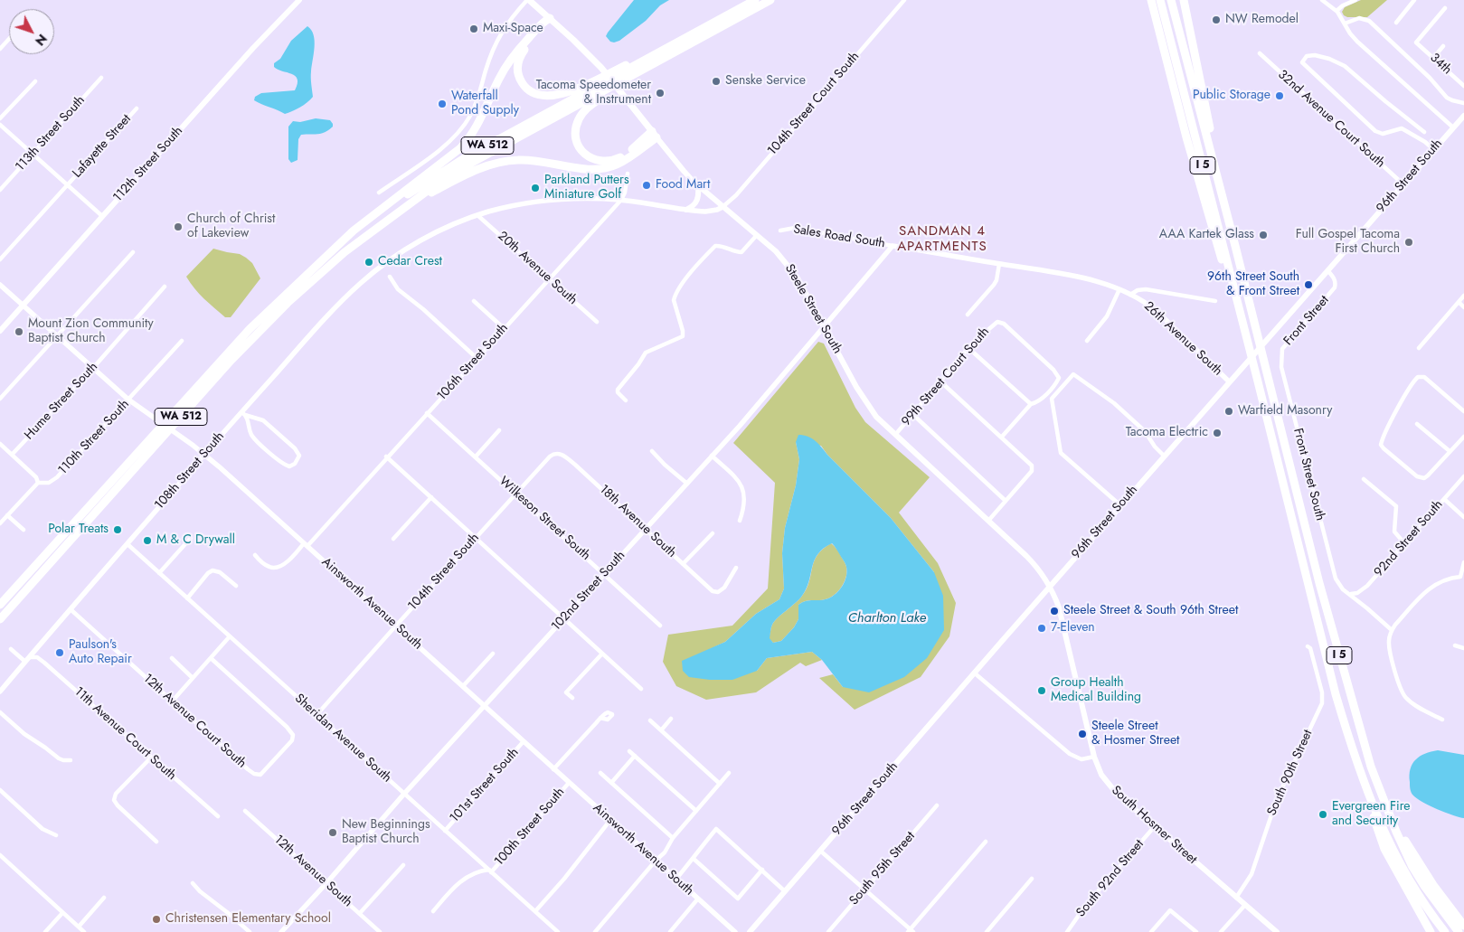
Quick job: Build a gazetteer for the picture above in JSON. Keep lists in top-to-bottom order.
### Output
{
  "streets": {
    "highway": ["WA 512", "I 5"],
    "main road": [
      "112th Street South",
      "96th Street South",
      "Steele Street South",
      "South Hosmer Street"
    ],
    "street": [
      "34th",
      "104th Street Court South",
      "32nd Avenue Court South",
      "113th Street South",
      "Lafayette Street",
      "Sales Road South",
      "20th Avenue South",
      "Front Street",
      "26th Avenue South",
      "106th Street South",
      "99th Street Court South",
      "Hume Street South",
      "110th Street South",
      "108th Street South",
      "Front Street South",
      "Wilkeson Street South",
      "18th Avenue South",
      "92nd Street South",
      "104th Street South",
      "102nd Street South",
      "Ainsworth Avenue South",
      "12th Avenue Court South",
      "11th Avenue Court South",
      "Sheridan Avenue South",
      "South 90th Street",
      "101st Street South",
      "100th Street South",
      "South 95th Street",
      "12th Avenue South",
      "South 92nd Street"
    ]
  },
  "crossings": [
    ["104th Street Court South", "Steele Street South"],
    ["32nd Avenue Court South", "96th Street South"],
    ["112th Street South", "Ainsworth Avenue South"],
    ["96th Street South", "Steele Street South"],
    ["96th Street South", "Front Street"],
    ["96th Street South", "26th Avenue South"],
    ["96th Street South", "South Hosmer Street"],
    ["Sales Road South", "26th Avenue South"],
    ["Sales Road South", "102nd Street South"],
    ["20th Avenue South", "106th Street South"],
    ["20th Avenue South", "108th Street South"],
    ["Steele Street South", "99th Street Court South"],
    ["Steele Street South", "102nd Street South"],
    ["Steele Street South", "South Hosmer Street"],
    ["Front Street", "Front Street South"],
    ["106th Street South", "Wilkeson Street South"],
    ["106th Street South", "Ainsworth Avenue South"],
    ["Hume Street South", "Ainsworth Avenue South"],
    ["110th Street South", "Ainsworth Avenue South"],
    ["108th Street South", "Ainsworth Avenue South"],
    ["108th Street South", "12th Avenue Court South"],
    ["108th Street South", "11th Avenue Court South"],
    ["108th Street South", "Sheridan Avenue South"],
    ["Front Street South", "92nd Street South"],
    ["Wilkeson Street South", "104th Street South"],
    ["Wilkeson Street South", "102nd Street South"],
    ["18th Avenue South", "104th Street South"],
    ["18th Avenue South", "102nd Street South"],
    ["104th Street South", "Ainsworth Avenue South"],
    ["104th Street South", "Sheridan Avenue South"],
    ["102nd Street South", "Ainsworth Avenue South"],
    ["102nd Street South", "Sheridan Avenue South"],
    ["102nd Street South", "12th Avenue South"],
    ["Ainsworth Avenue South", "101st Street South"],
    ["Ainsworth Avenue South", "100th Street South"],
    ["Sheridan Avenue South", "101st Street South"],
    ["Sheridan Avenue South", "100th Street South"],
    ["South 90th Street", "South Hosmer Street"],
    ["South Hosmer Street", "South 92nd Street"]
  ],
  "districts": ["SANDMAN 4 APARTMENTS"],
  "water": ["Charlton Lake"],
  "places": [
    "NW Remodel",
    "Maxi-Space",
    "Senske Service",
    "Tacoma Speedometer & Instrument",
    "Public Storage",
    "Waterfall Pond Supply",
    "Food Mart",
    "Parkland Putters Miniature Golf",
    "Church of Christ of Lakeview",
    "AAA Kartek Glass",
    "Full Gospel Tacoma First Church",
    "Cedar Crest",
    "96th Street South & Front Street",
    "Mount Zion Community Baptist Church",
    "Warfield Masonry",
    "Tacoma Electric",
    "Polar Treats",
    "M & C Drywall",
    "Steele Street & South 96th Street",
    "7-Eleven",
    "Paulson's Auto Repair",
    "Group Health Medical Building",
    "Steele Street & Hosmer Street",
    "Evergreen Fire and Security",
    "New Beginnings Baptist Church",
    "Christensen Elementary School"
  ],
  "north": "bottom right"
}
